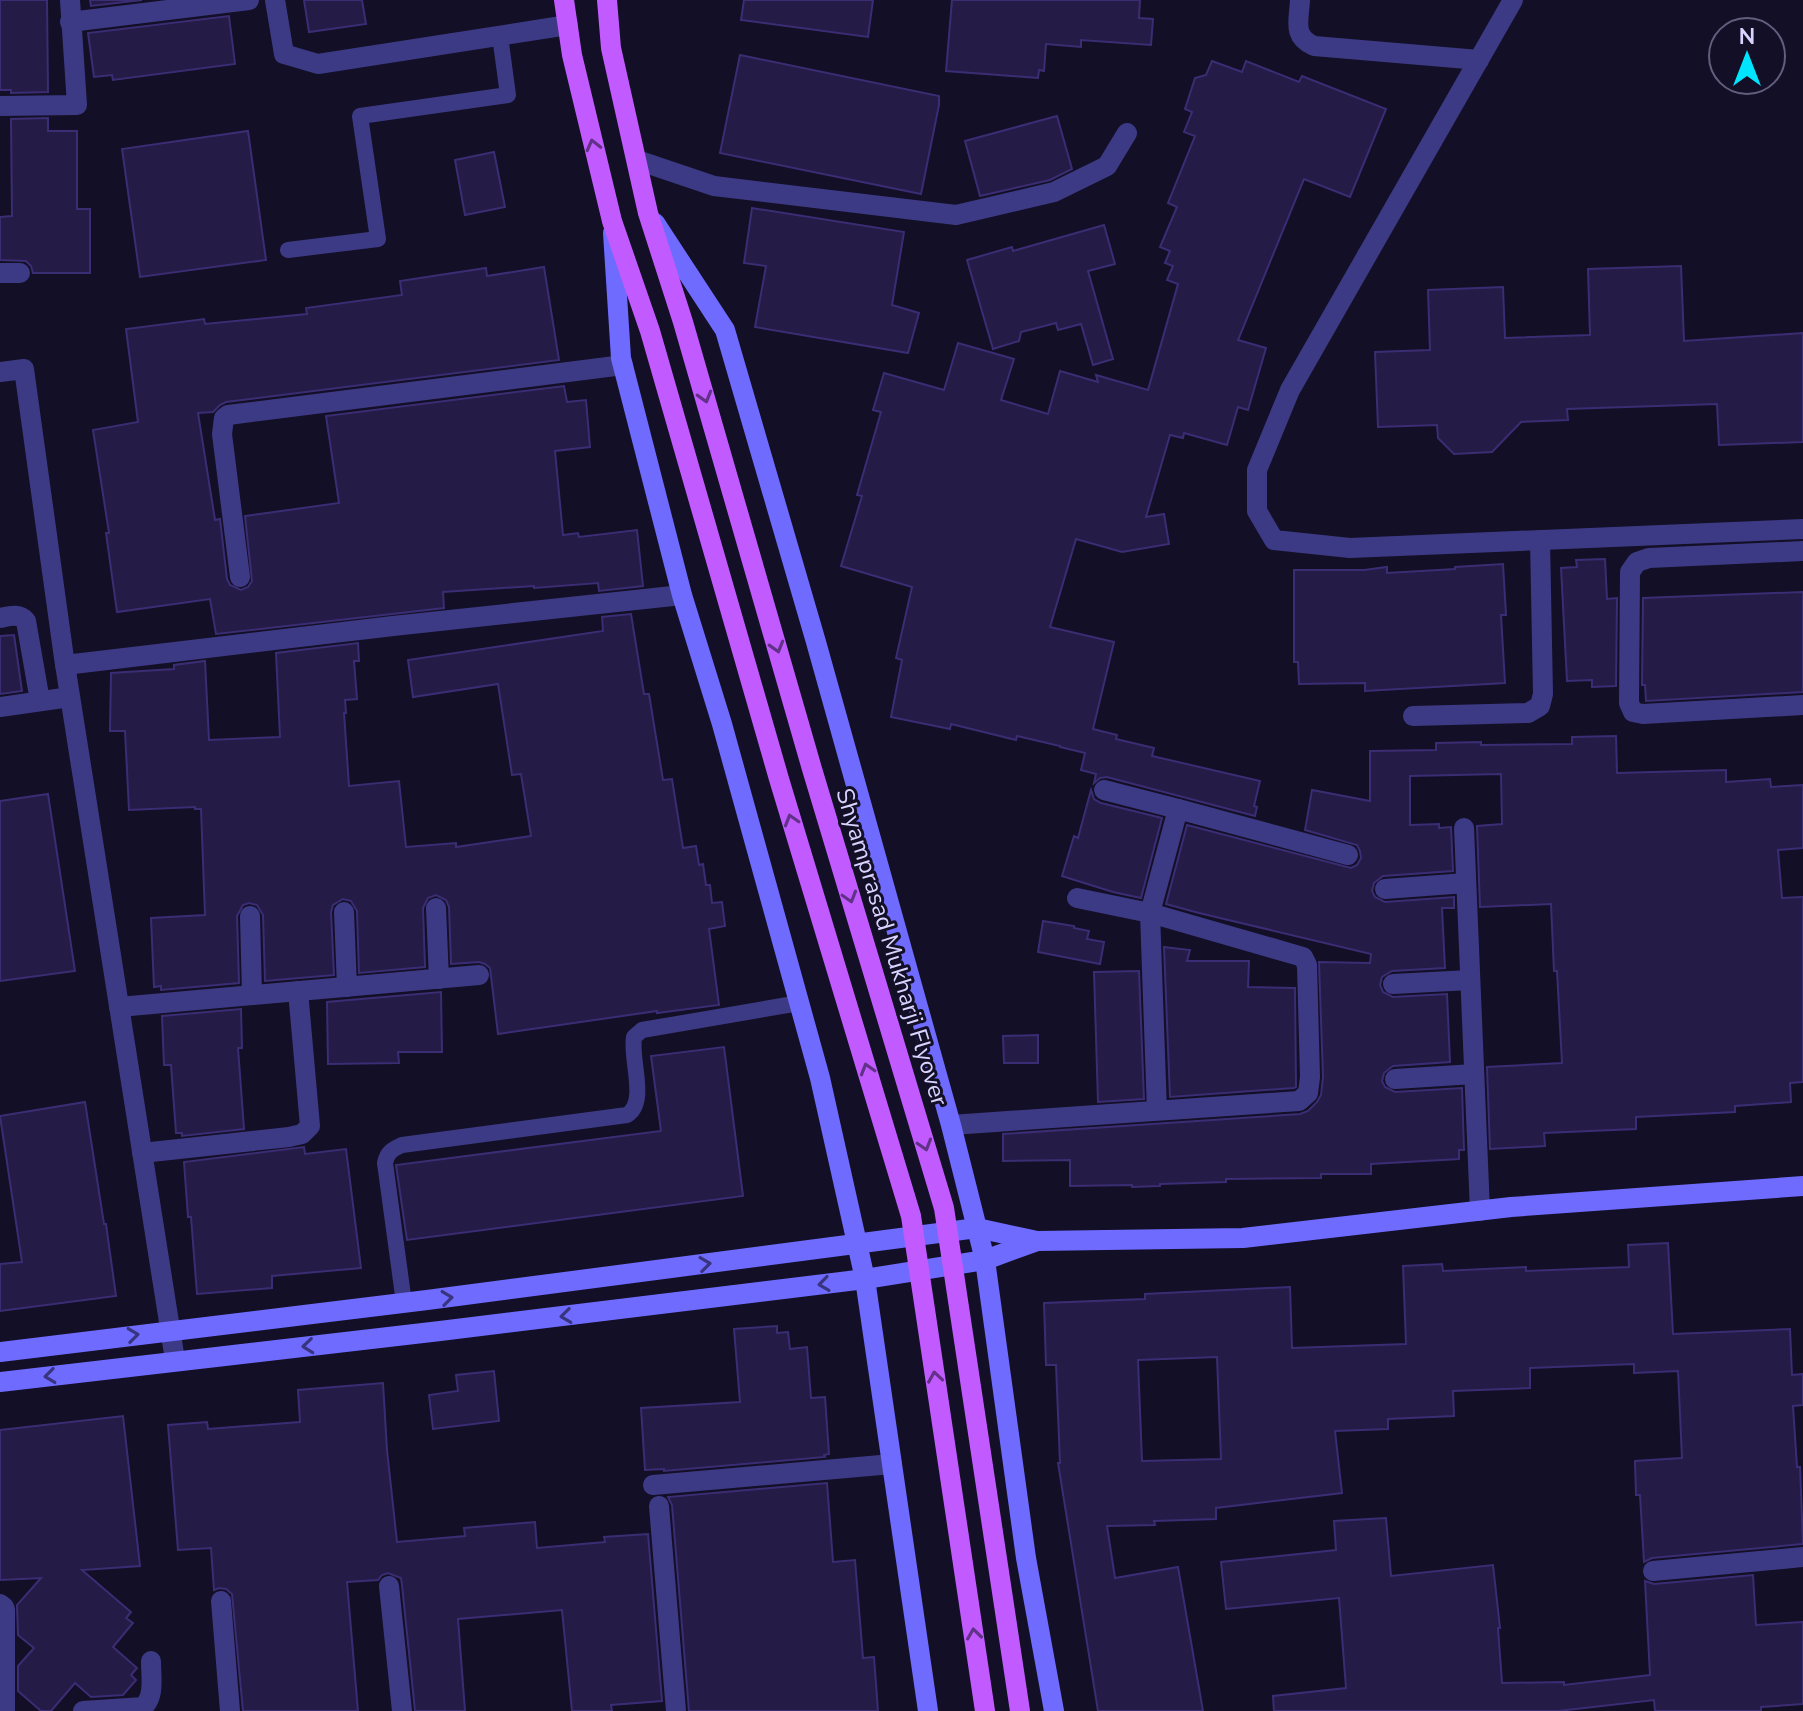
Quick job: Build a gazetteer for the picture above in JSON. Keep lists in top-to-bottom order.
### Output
{
  "streets": {
    "main road": ["Shyamprasad Mukharji Flyover"]
  },
  "north": "top"
}
